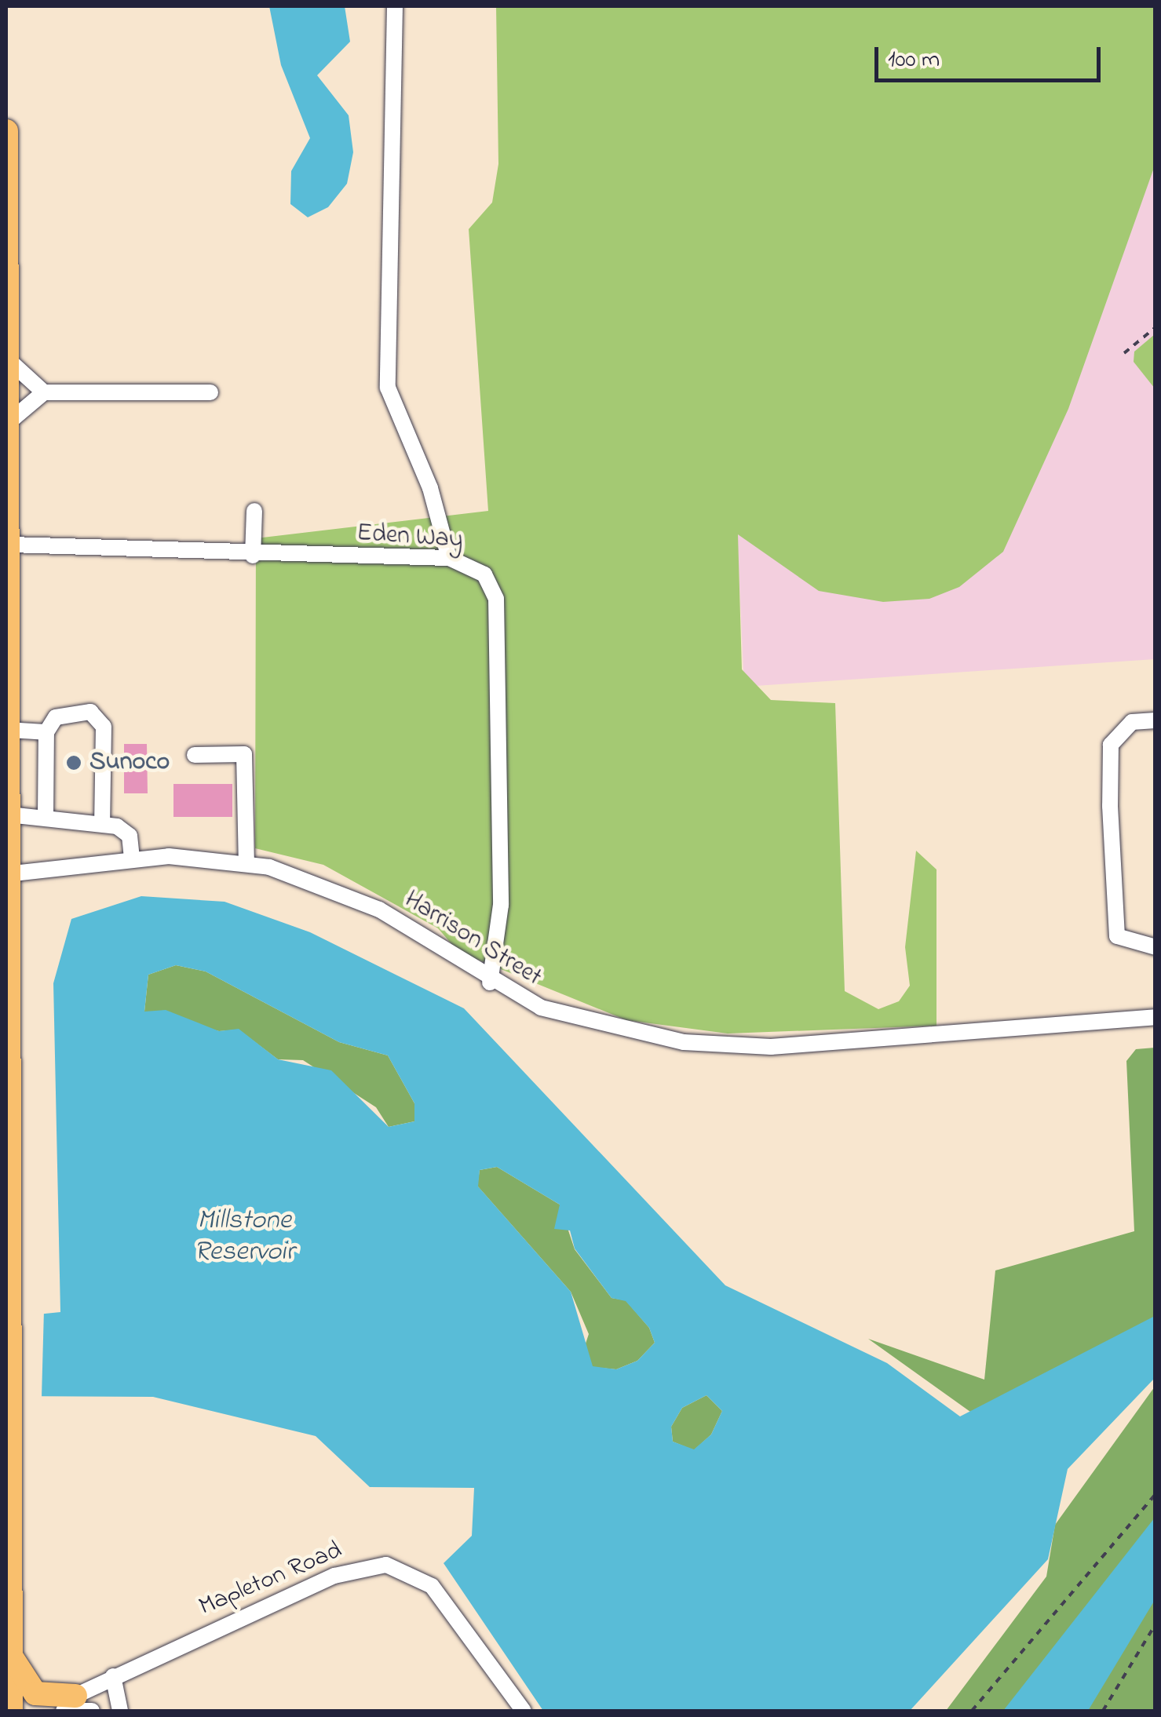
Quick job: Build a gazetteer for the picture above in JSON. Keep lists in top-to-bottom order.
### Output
{
  "streets": {
    "street": ["Eden Way", "Harrison Street", "Mapleton Road"]
  },
  "crossings": [
    ["Eden Way", "Harrison Street"]
  ],
  "water": ["Millstone Reservoir"],
  "places": ["Sunoco"],
  "scale_bar": "100 m"
}
